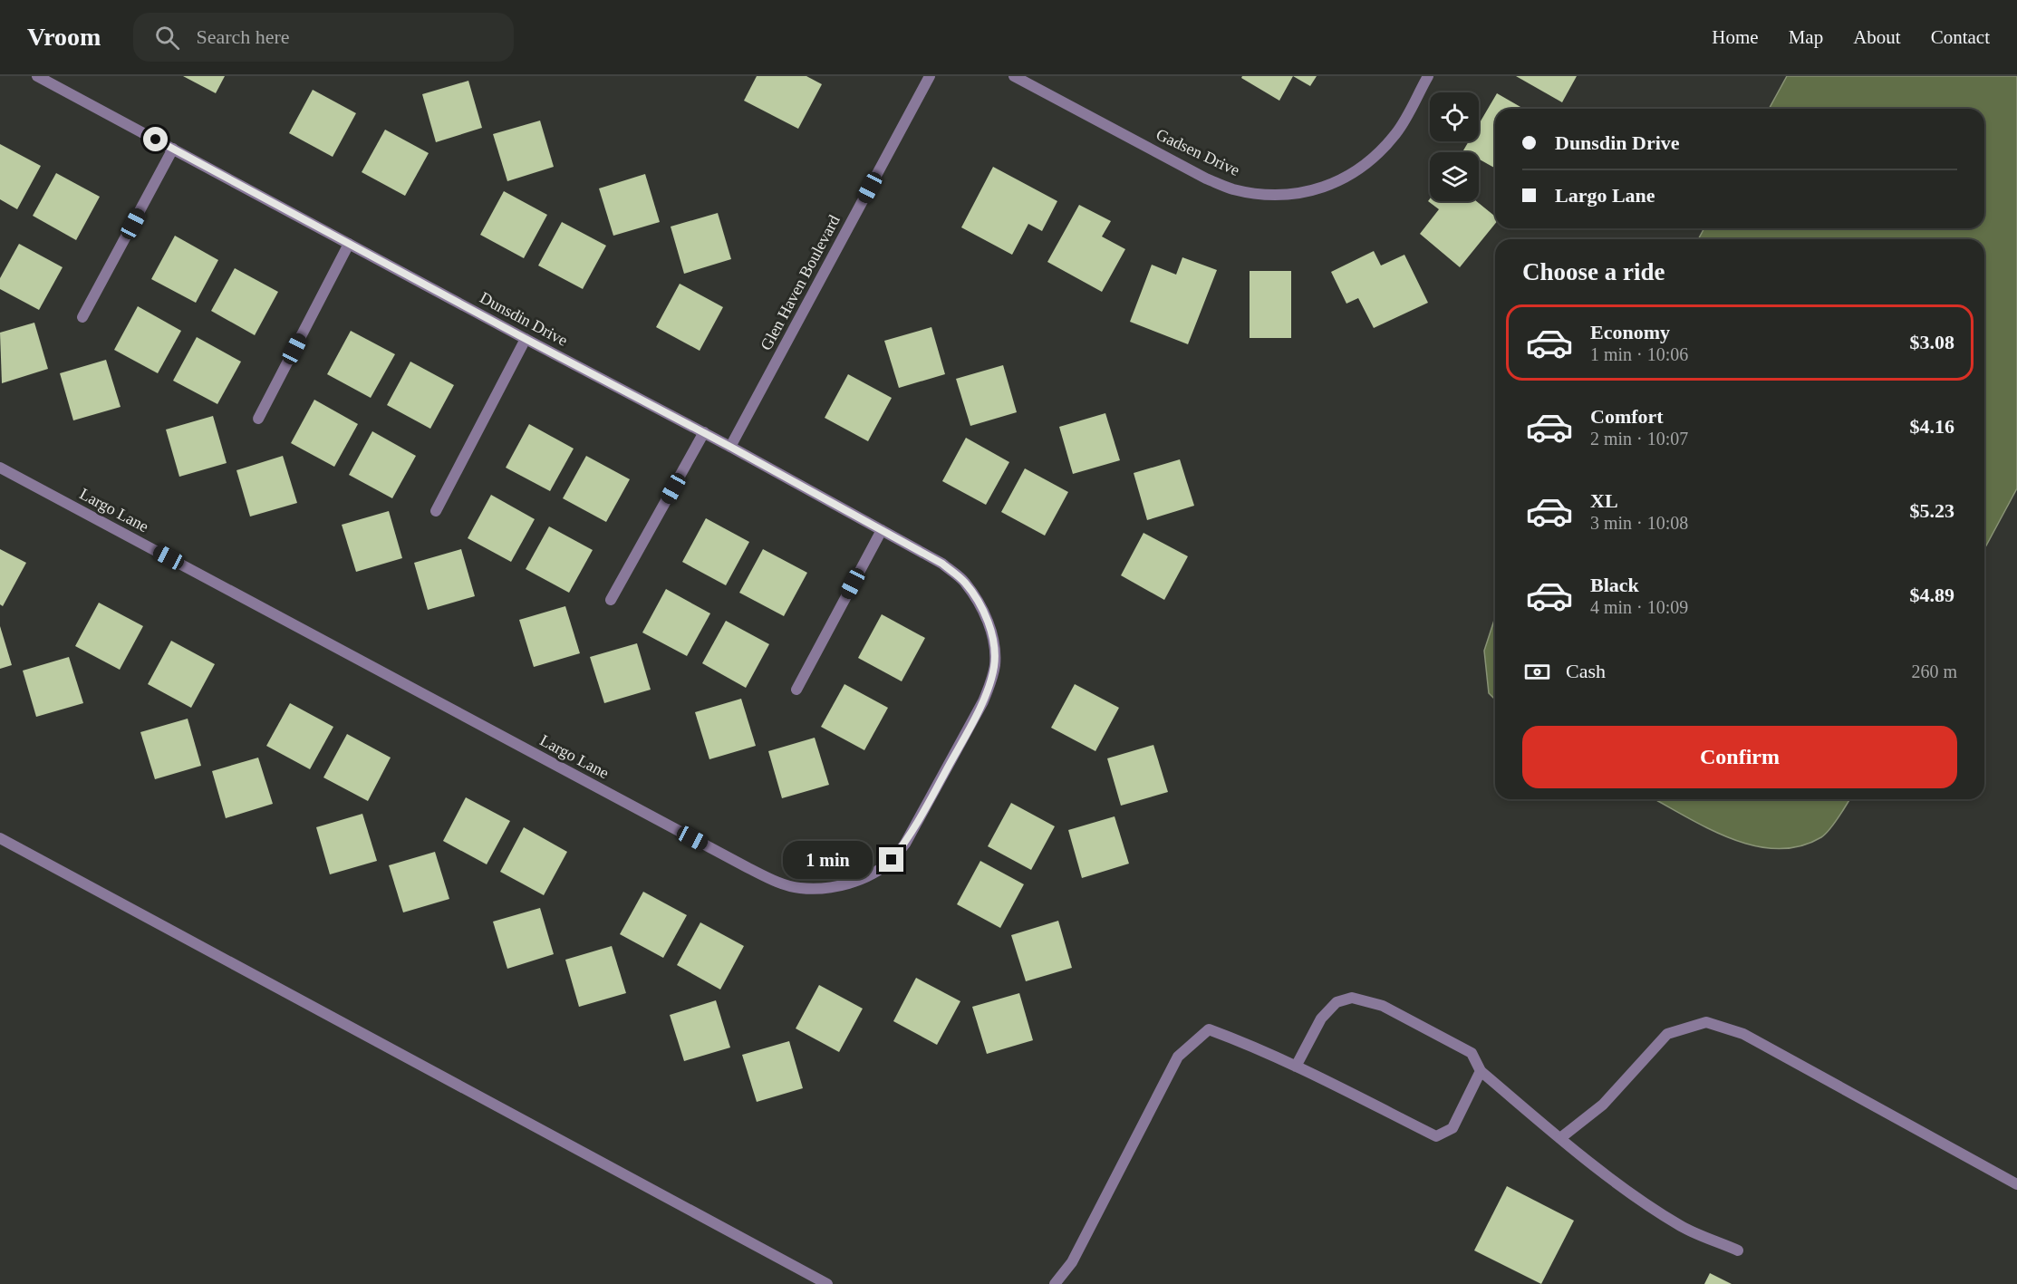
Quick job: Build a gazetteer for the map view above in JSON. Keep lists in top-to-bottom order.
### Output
{
  "streets": {
    "street": [
      "Gadsen Drive",
      "Glen Haven Boulevard",
      "Dunsdin Drive",
      "Largo Lane"
    ]
  },
  "crossings": [
    ["Glen Haven Boulevard", "Dunsdin Drive"],
    ["Dunsdin Drive", "Largo Lane"]
  ],
  "page": {
    "header": "Vroom",
    "search": "Search here",
    "nav": [
      "Home",
      "Map",
      "About",
      "Contact"
    ],
    "banner": ["Dunsdin Drive", "Largo Lane"],
    "heading": "Choose a ride",
    "list": [
      {
        "name": "Economy",
        "note": "1 min · 10:06",
        "value": "$3.08"
      },
      {
        "name": "Comfort",
        "note": "2 min · 10:07",
        "value": "$4.16"
      },
      {
        "name": "XL",
        "note": "3 min · 10:08",
        "value": "$5.23"
      },
      {
        "name": "Black",
        "note": "4 min · 10:09",
        "value": "$4.89"
      }
    ],
    "pay": ["Cash", "260 m"],
    "buttons": "Confirm",
    "bubble": "1 min"
  }
}
